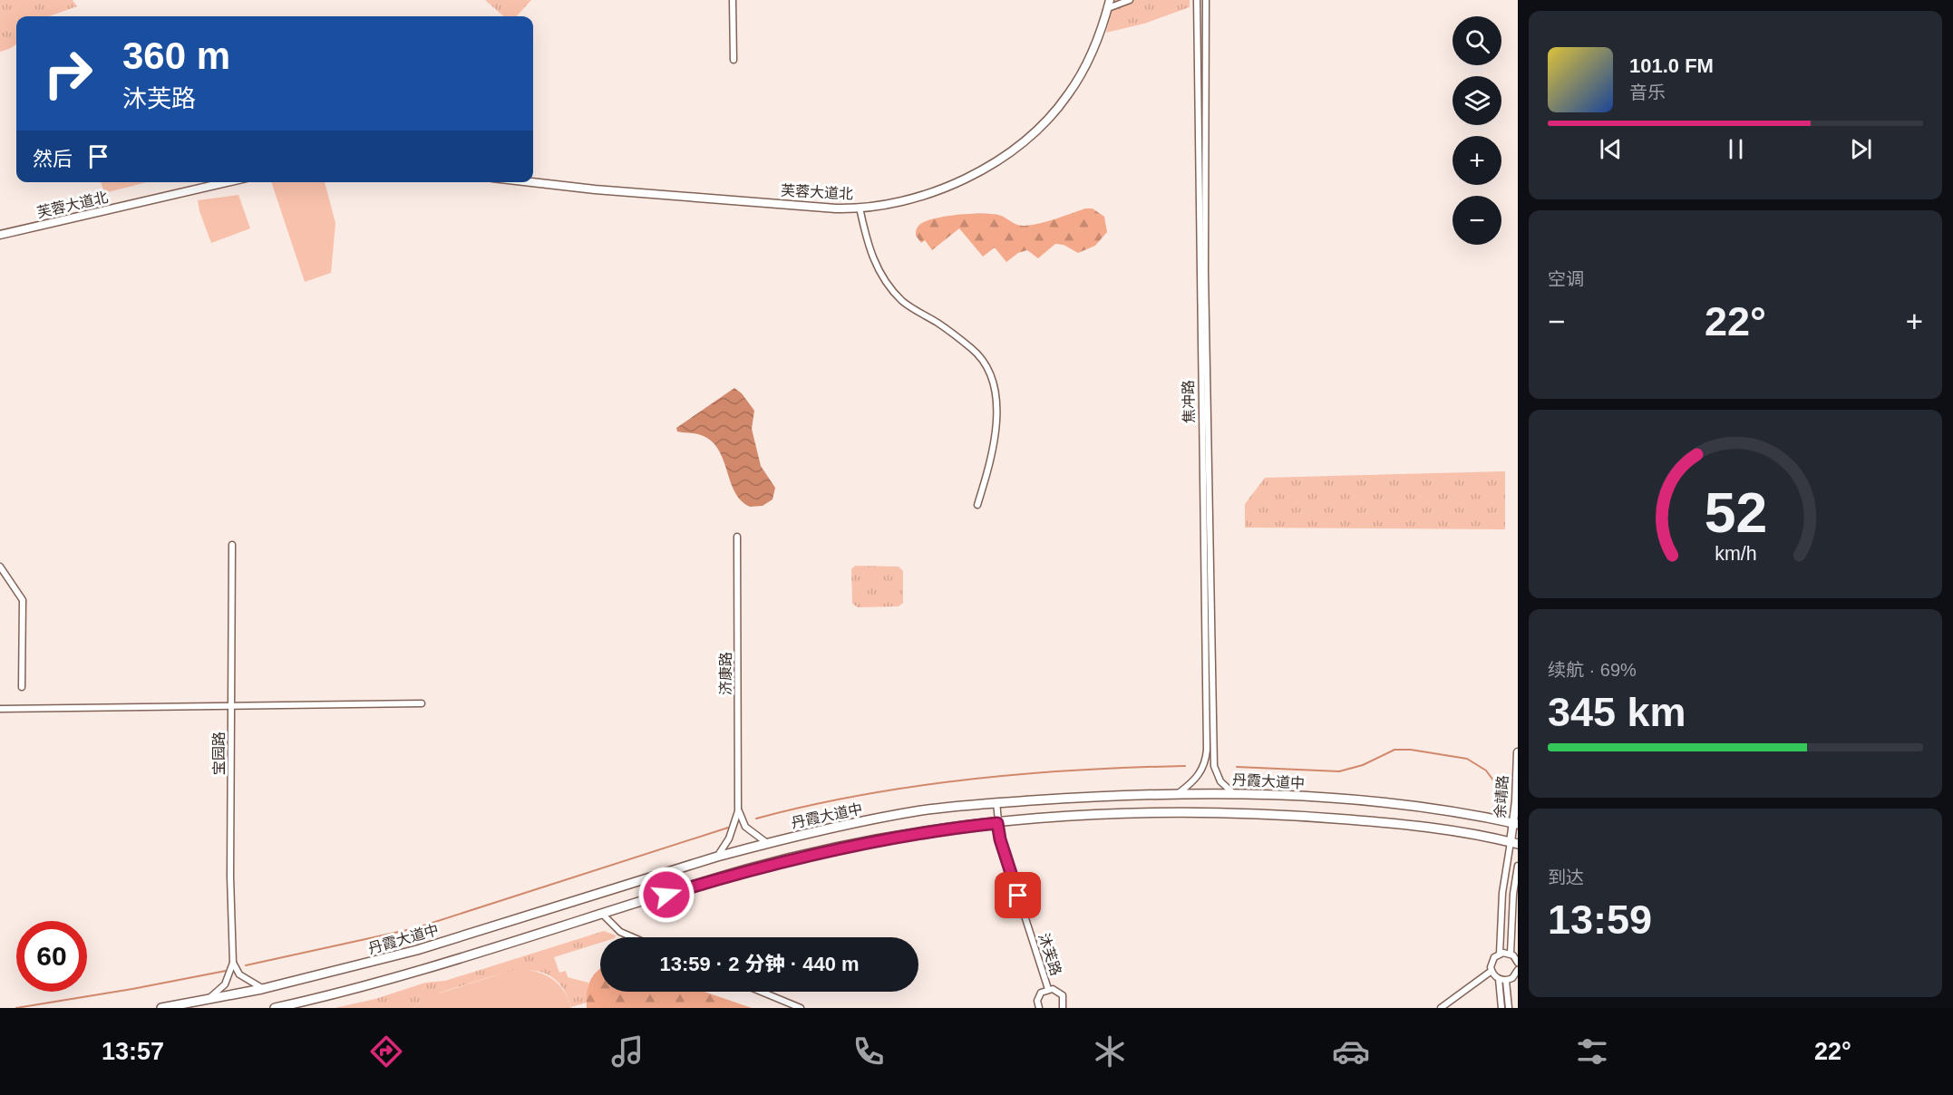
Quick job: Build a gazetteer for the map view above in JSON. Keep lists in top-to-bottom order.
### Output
{
  "streets": {
    "main road": ["芙蓉大道北", "丹霞大道中", "余靖路"],
    "street": [
      "焦冲路",
      "济康路",
      "宝园路",
      "沐芙路"
    ]
  },
  "crossings": [
    ["焦冲路", "丹霞大道中"],
    ["济康路", "丹霞大道中"],
    ["宝园路", "丹霞大道中"],
    ["丹霞大道中", "余靖路"],
    ["丹霞大道中", "沐芙路"]
  ],
  "page": {
    "map_buttons": ["+", "−"],
    "turn": ["360 m", "沐芙路"],
    "song": ["101.0 FM", "音乐"],
    "then": "然后",
    "tile": [
      "空调",
      ["续航 · 69%", "345 km"],
      ["到达", "13:59"]
    ],
    "heat": ["−", "22°", "+"],
    "limit": "60",
    "trip": "13:59 · 2 分钟 · 440 m",
    "tabs": ["13:57", "22°"],
    "gauge": ["52", "km/h"]
  }
}
